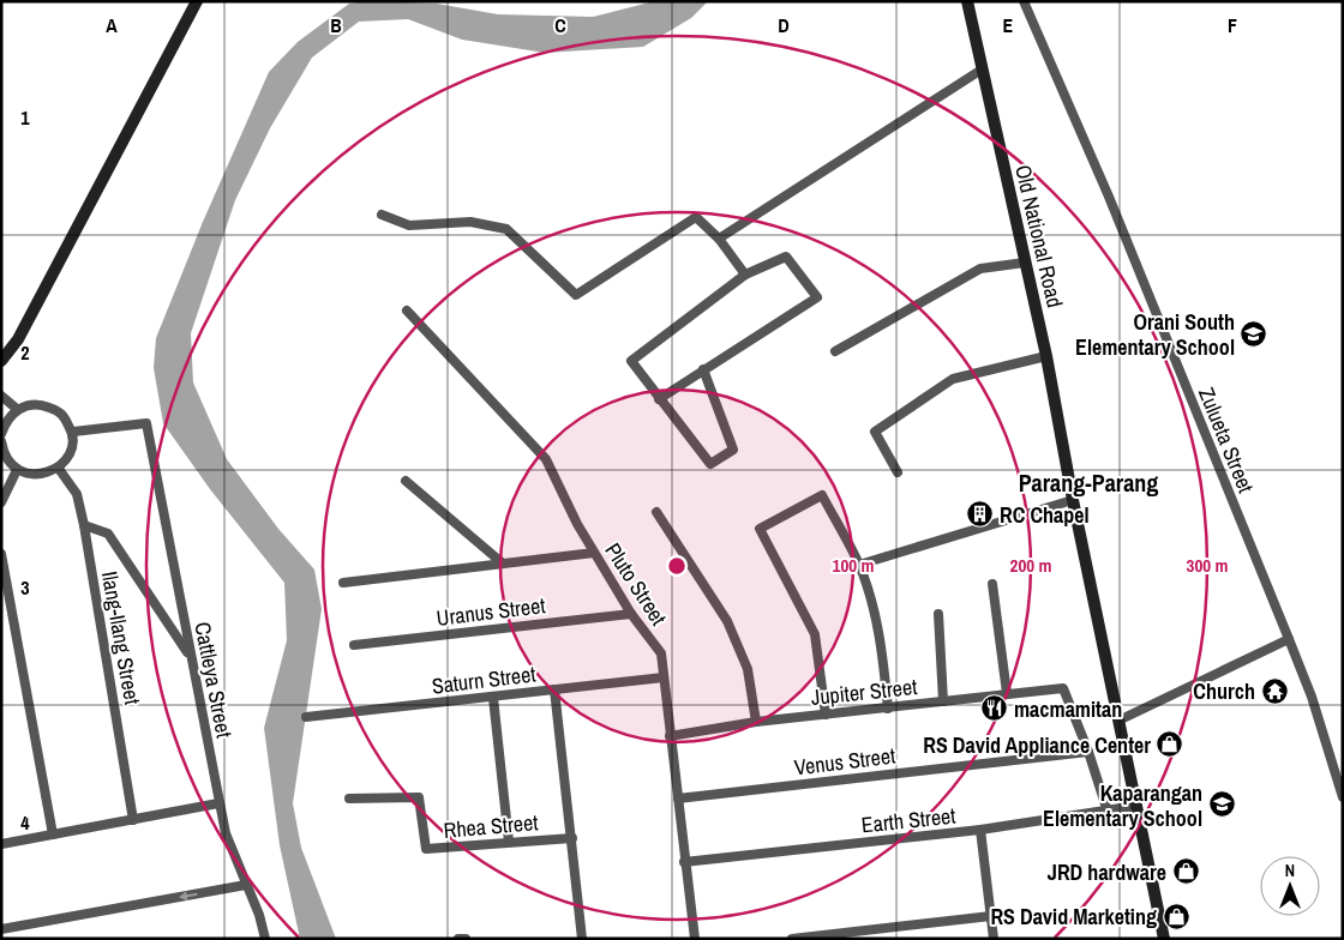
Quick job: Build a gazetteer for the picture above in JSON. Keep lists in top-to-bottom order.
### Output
{
  "streets": {
    "main road": ["Old National Road"],
    "street": [
      "Zulueta Street",
      "Pluto Street",
      "Uranus Street",
      "Ilang-Ilang Street",
      "Cattleya Street",
      "Saturn Street",
      "Jupiter Street",
      "Venus Street",
      "Earth Street",
      "Rhea Street"
    ]
  },
  "crossings": [
    ["Old National Road", "Earth Street"],
    ["Pluto Street", "Uranus Street"],
    ["Pluto Street", "Saturn Street"],
    ["Pluto Street", "Jupiter Street"],
    ["Pluto Street", "Venus Street"],
    ["Pluto Street", "Earth Street"],
    ["Jupiter Street", "Venus Street"]
  ],
  "districts": ["Parang-Parang"],
  "places": {
    "school or university": ["Orani South Elementary School", "Kaparangan Elementary School"],
    "building": ["RC Chapel"],
    "temple": ["Church"],
    "restaurant": ["macmamitan"],
    "shop": ["RS David Appliance Center", "JRD hardware", "RS David Marketing"]
  },
  "north": "top",
  "grid": {
    "columns": [
      "A",
      "B",
      "C",
      "D",
      "E",
      "F"
    ],
    "rows": [
      "1",
      "2",
      "3",
      "4"
    ]
  },
  "rings": ["100 m", "200 m", "300 m"]
}
